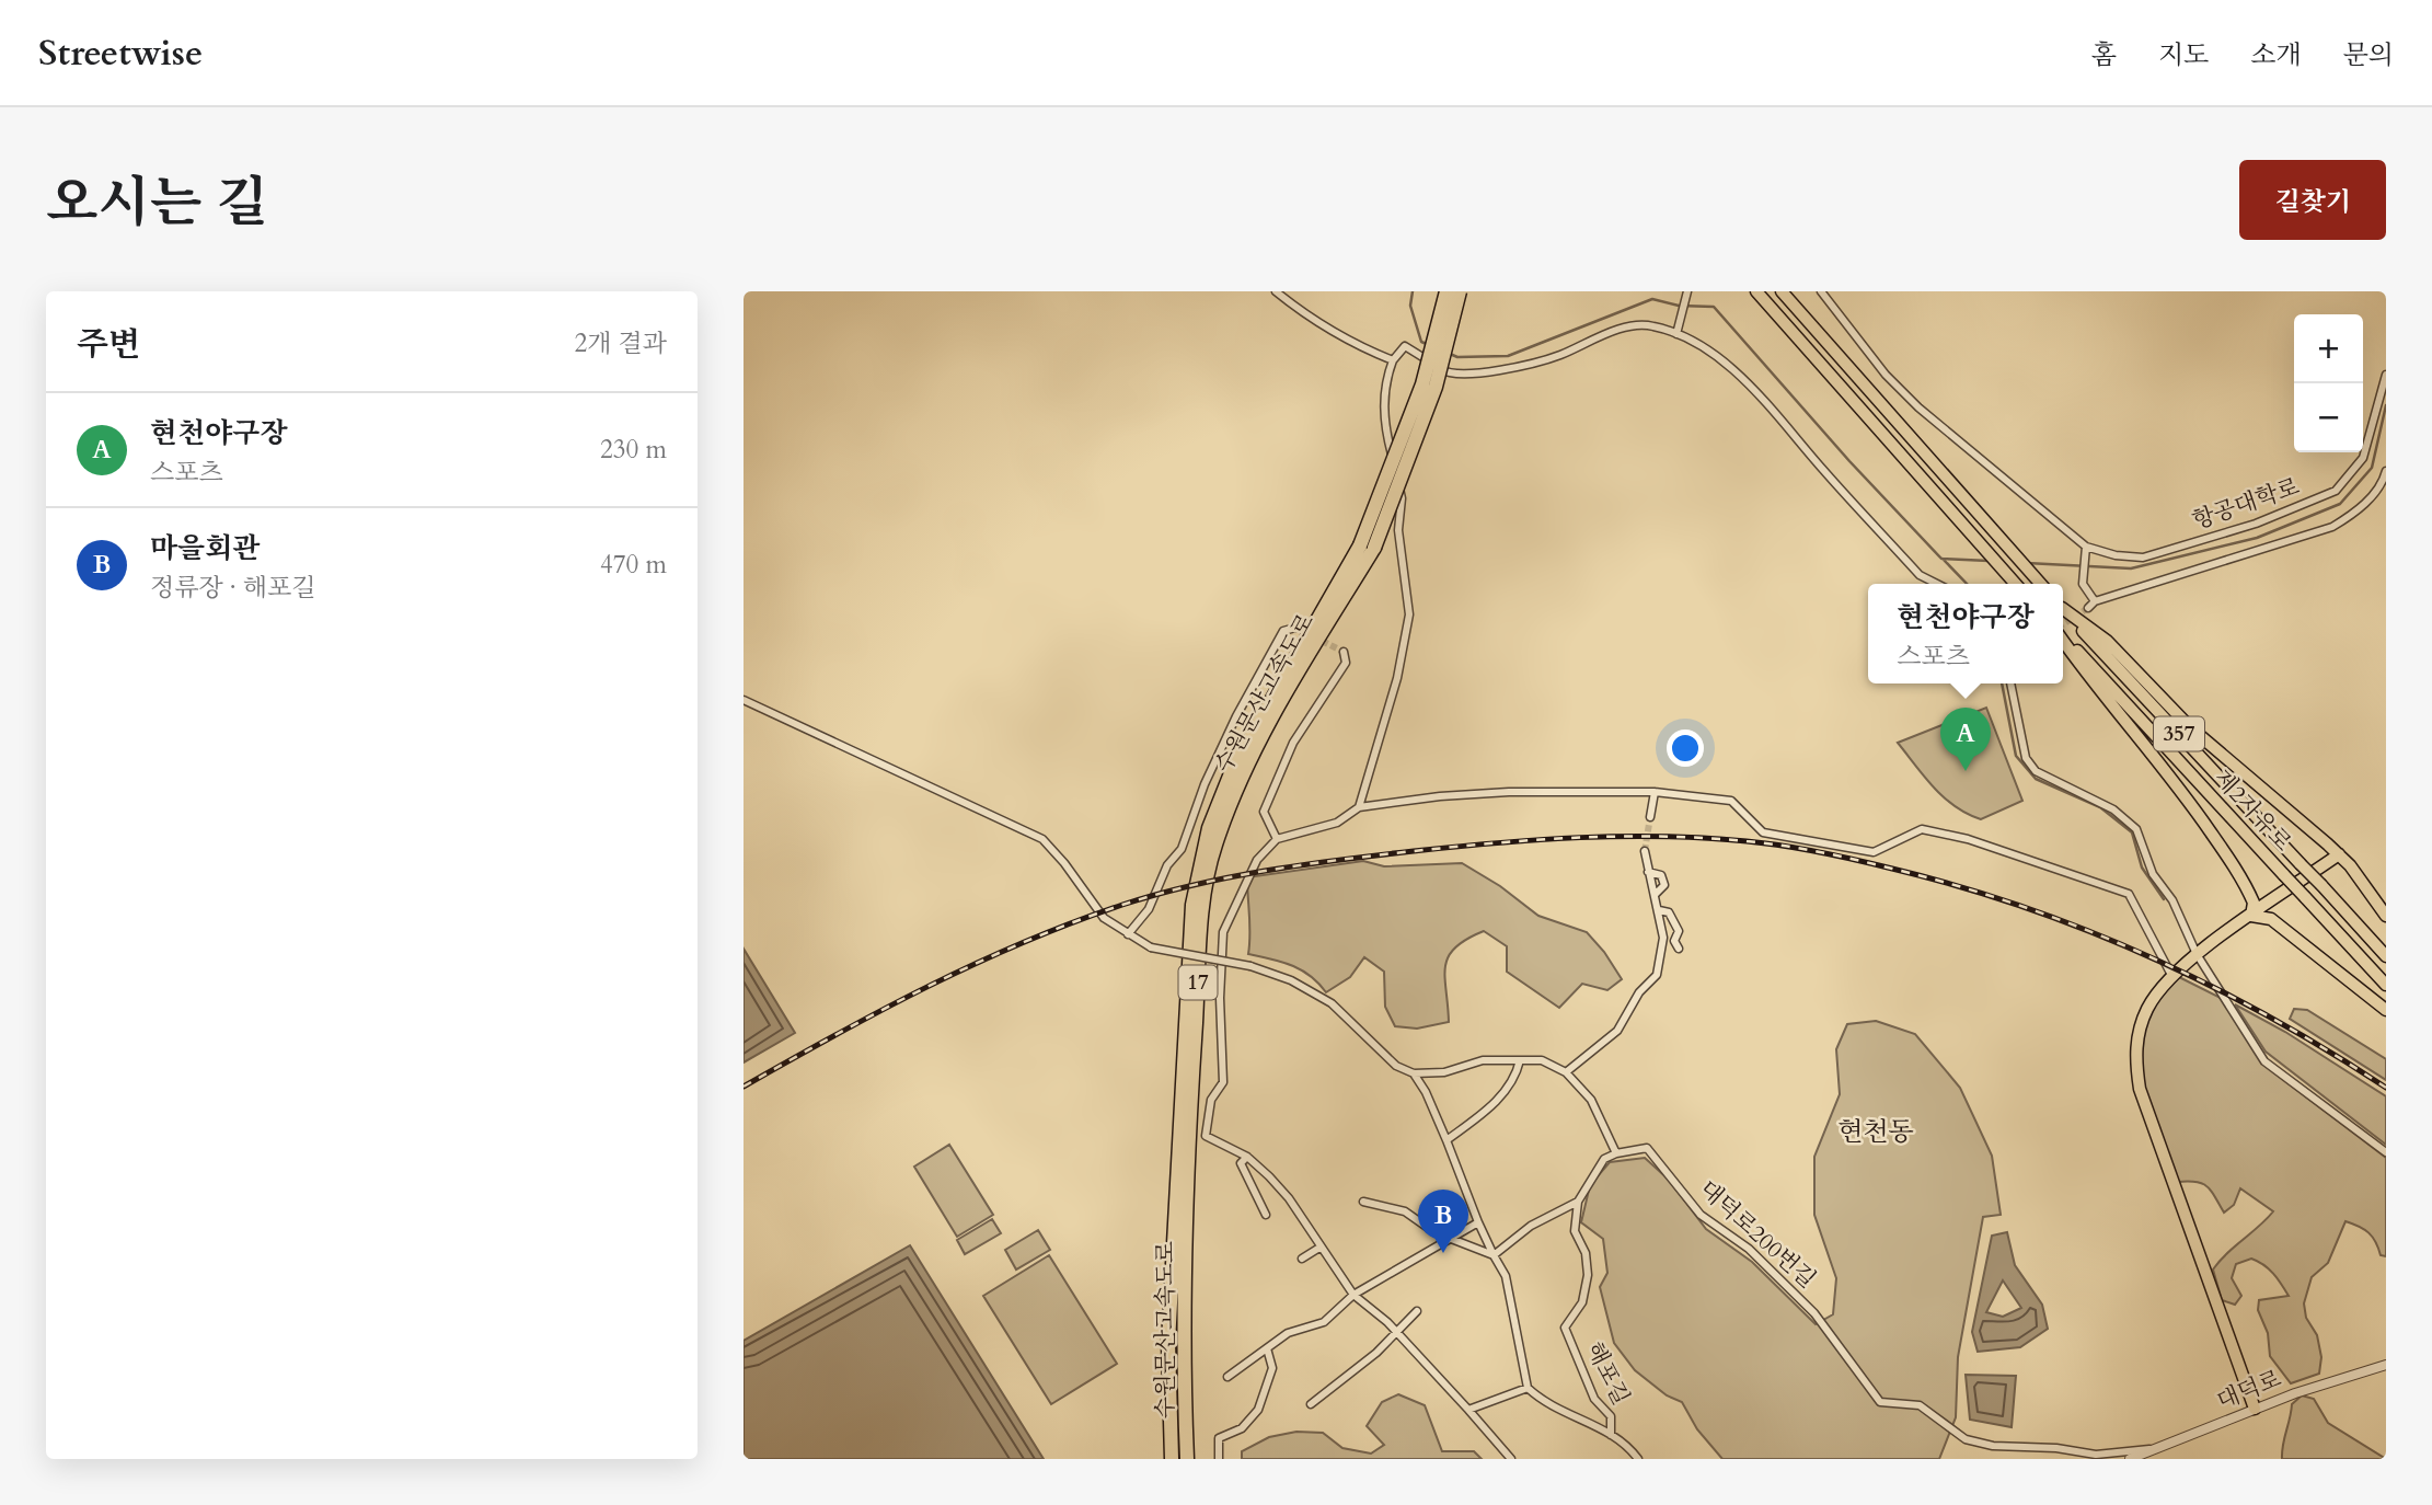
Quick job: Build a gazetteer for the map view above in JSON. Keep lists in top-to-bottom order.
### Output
{
  "streets": {
    "highway": [
      "수원문산고속도로",
      "357",
      "제2자유로",
      "17"
    ],
    "street": [
      "항공대학로",
      "대덕로200번길",
      "해포길",
      "대덕로"
    ]
  },
  "crossings": [
    ["대덕로200번길", "대덕로"]
  ],
  "districts": ["현천동"],
  "page": {
    "header": "Streetwise",
    "nav": [
      "홈",
      "지도",
      "소개",
      "문의"
    ],
    "title": "오시는 길",
    "buttons": "길찾기",
    "heading": ["주변", "2개 결과"],
    "map_buttons": ["+", "−"],
    "list": [
      {
        "mark": "A",
        "name": "현천야구장",
        "note": "스포츠",
        "value": "230 m"
      },
      {
        "mark": "B",
        "name": "마을회관",
        "note": "정류장 · 해포길",
        "value": "470 m"
      }
    ],
    "popup": ["현천야구장", "스포츠"],
    "pins": ["A", "B"]
  }
}
